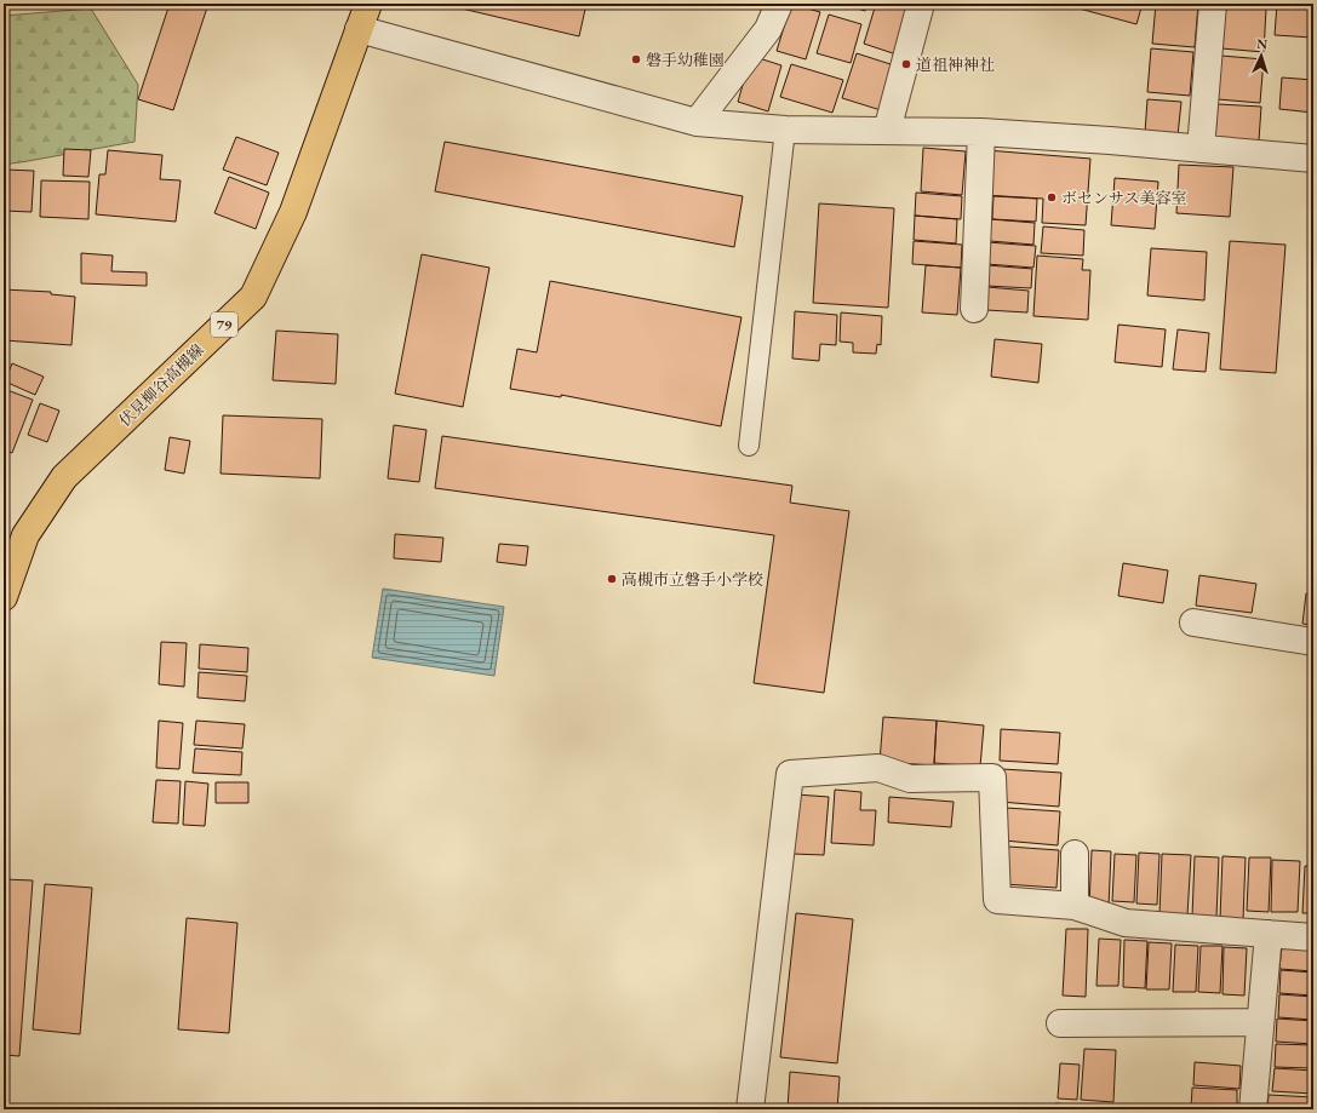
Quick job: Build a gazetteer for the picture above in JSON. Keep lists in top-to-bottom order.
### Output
{
  "streets": {
    "main road": ["79", "伏見柳谷高槻線"]
  },
  "places": [
    "磐手幼稚園",
    "道祖神神社",
    "ボセンサス美容室",
    "高槻市立磐手小学校"
  ],
  "north": "top"
}
